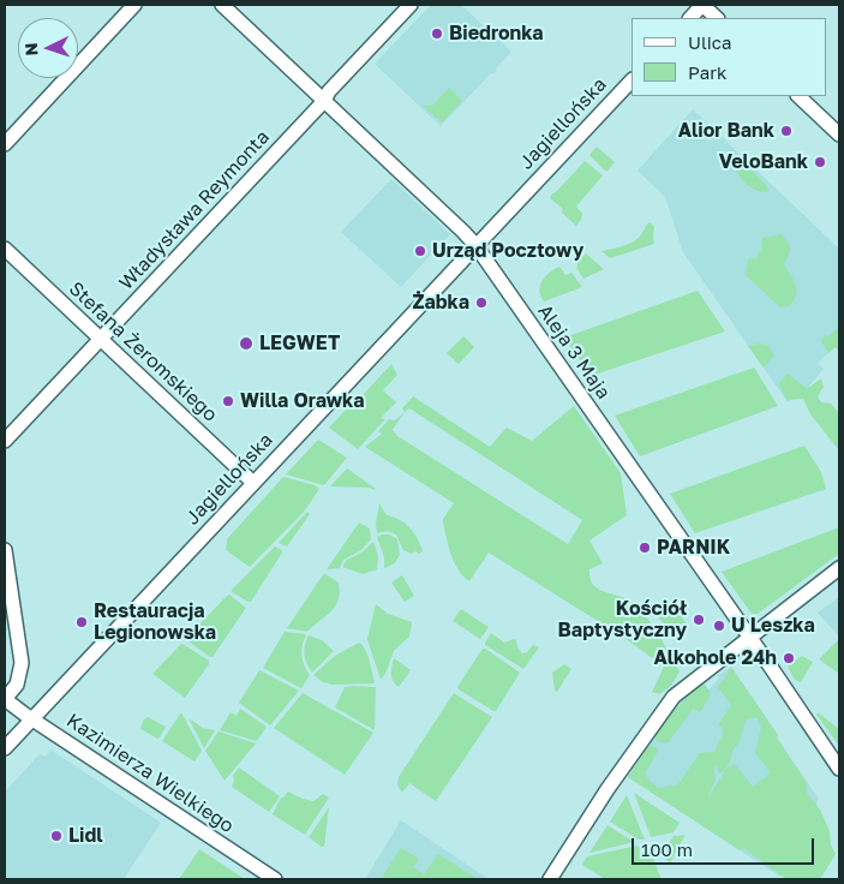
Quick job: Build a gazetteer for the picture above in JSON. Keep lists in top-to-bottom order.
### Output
{
  "streets": {
    "street": [
      "Jagiellońska",
      "Władysława Reymonta",
      "Stefana Żeromskiego",
      "Aleja 3 Maja",
      "Kazimierza Wielkiego"
    ]
  },
  "crossings": [
    ["Jagiellońska", "Stefana Żeromskiego"],
    ["Jagiellońska", "Aleja 3 Maja"],
    ["Jagiellońska", "Kazimierza Wielkiego"],
    ["Władysława Reymonta", "Stefana Żeromskiego"],
    ["Władysława Reymonta", "Aleja 3 Maja"]
  ],
  "places": [
    "Biedronka",
    "Alior Bank",
    "VeloBank",
    "Urząd Pocztowy",
    "Żabka",
    "LEGWET",
    "Willa Orawka",
    "PARNIK",
    "Kościół Baptystyczny",
    "Restauracja Legionowska",
    "U Leszka",
    "Alkohole 24h",
    "Lidl"
  ],
  "legend": ["Ulica", "Park"],
  "scale_bar": "100 m",
  "north": "left"
}
